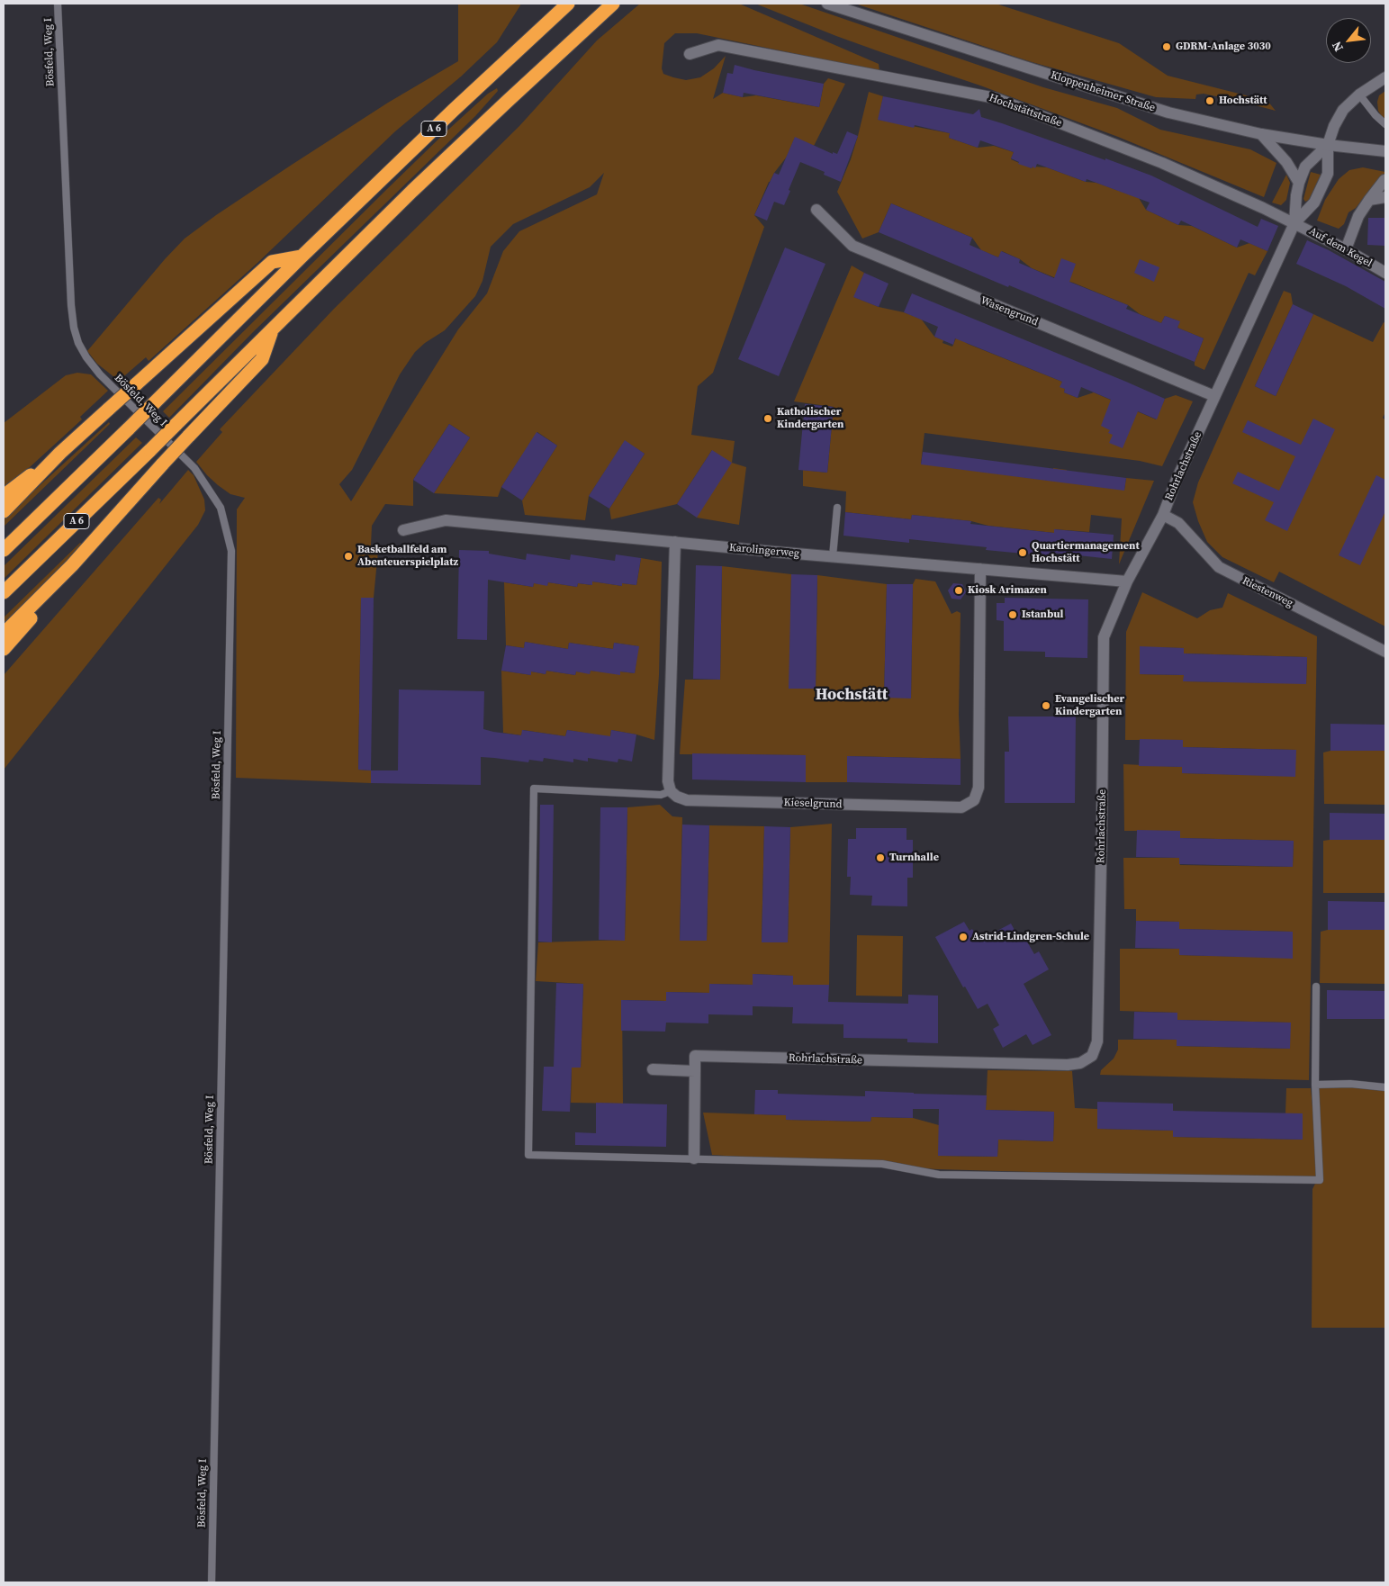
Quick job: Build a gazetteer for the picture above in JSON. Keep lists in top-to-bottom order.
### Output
{
  "streets": {
    "highway": ["A 6"],
    "street": [
      "Kloppenheimer Straße",
      "Hochstättstraße",
      "Auf dem Kegel",
      "Wasengrund",
      "Rohrlachstraße",
      "Karolingerweg",
      "Riestenweg",
      "Kieselgrund"
    ],
    "lane": ["Bösfeld, Weg I"]
  },
  "crossings": [
    ["Kloppenheimer Straße", "Rohrlachstraße"],
    ["Hochstättstraße", "Auf dem Kegel"],
    ["Hochstättstraße", "Rohrlachstraße"],
    ["Auf dem Kegel", "Rohrlachstraße"],
    ["Wasengrund", "Rohrlachstraße"],
    ["Rohrlachstraße", "Karolingerweg"],
    ["Rohrlachstraße", "Riestenweg"],
    ["Karolingerweg", "Kieselgrund"]
  ],
  "districts": ["Hochstätt"],
  "places": [
    "GDRM-Anlage 3030",
    "Hochstätt",
    "Katholischer Kindergarten",
    "Quartiermanagement Hochstätt",
    "Basketballfeld am Abenteuerspielplatz",
    "Kiosk Arimazen",
    "Istanbul",
    "Evangelischer Kindergarten",
    "Turnhalle",
    "Astrid-Lindgren-Schule"
  ],
  "north": "bottom left"
}
